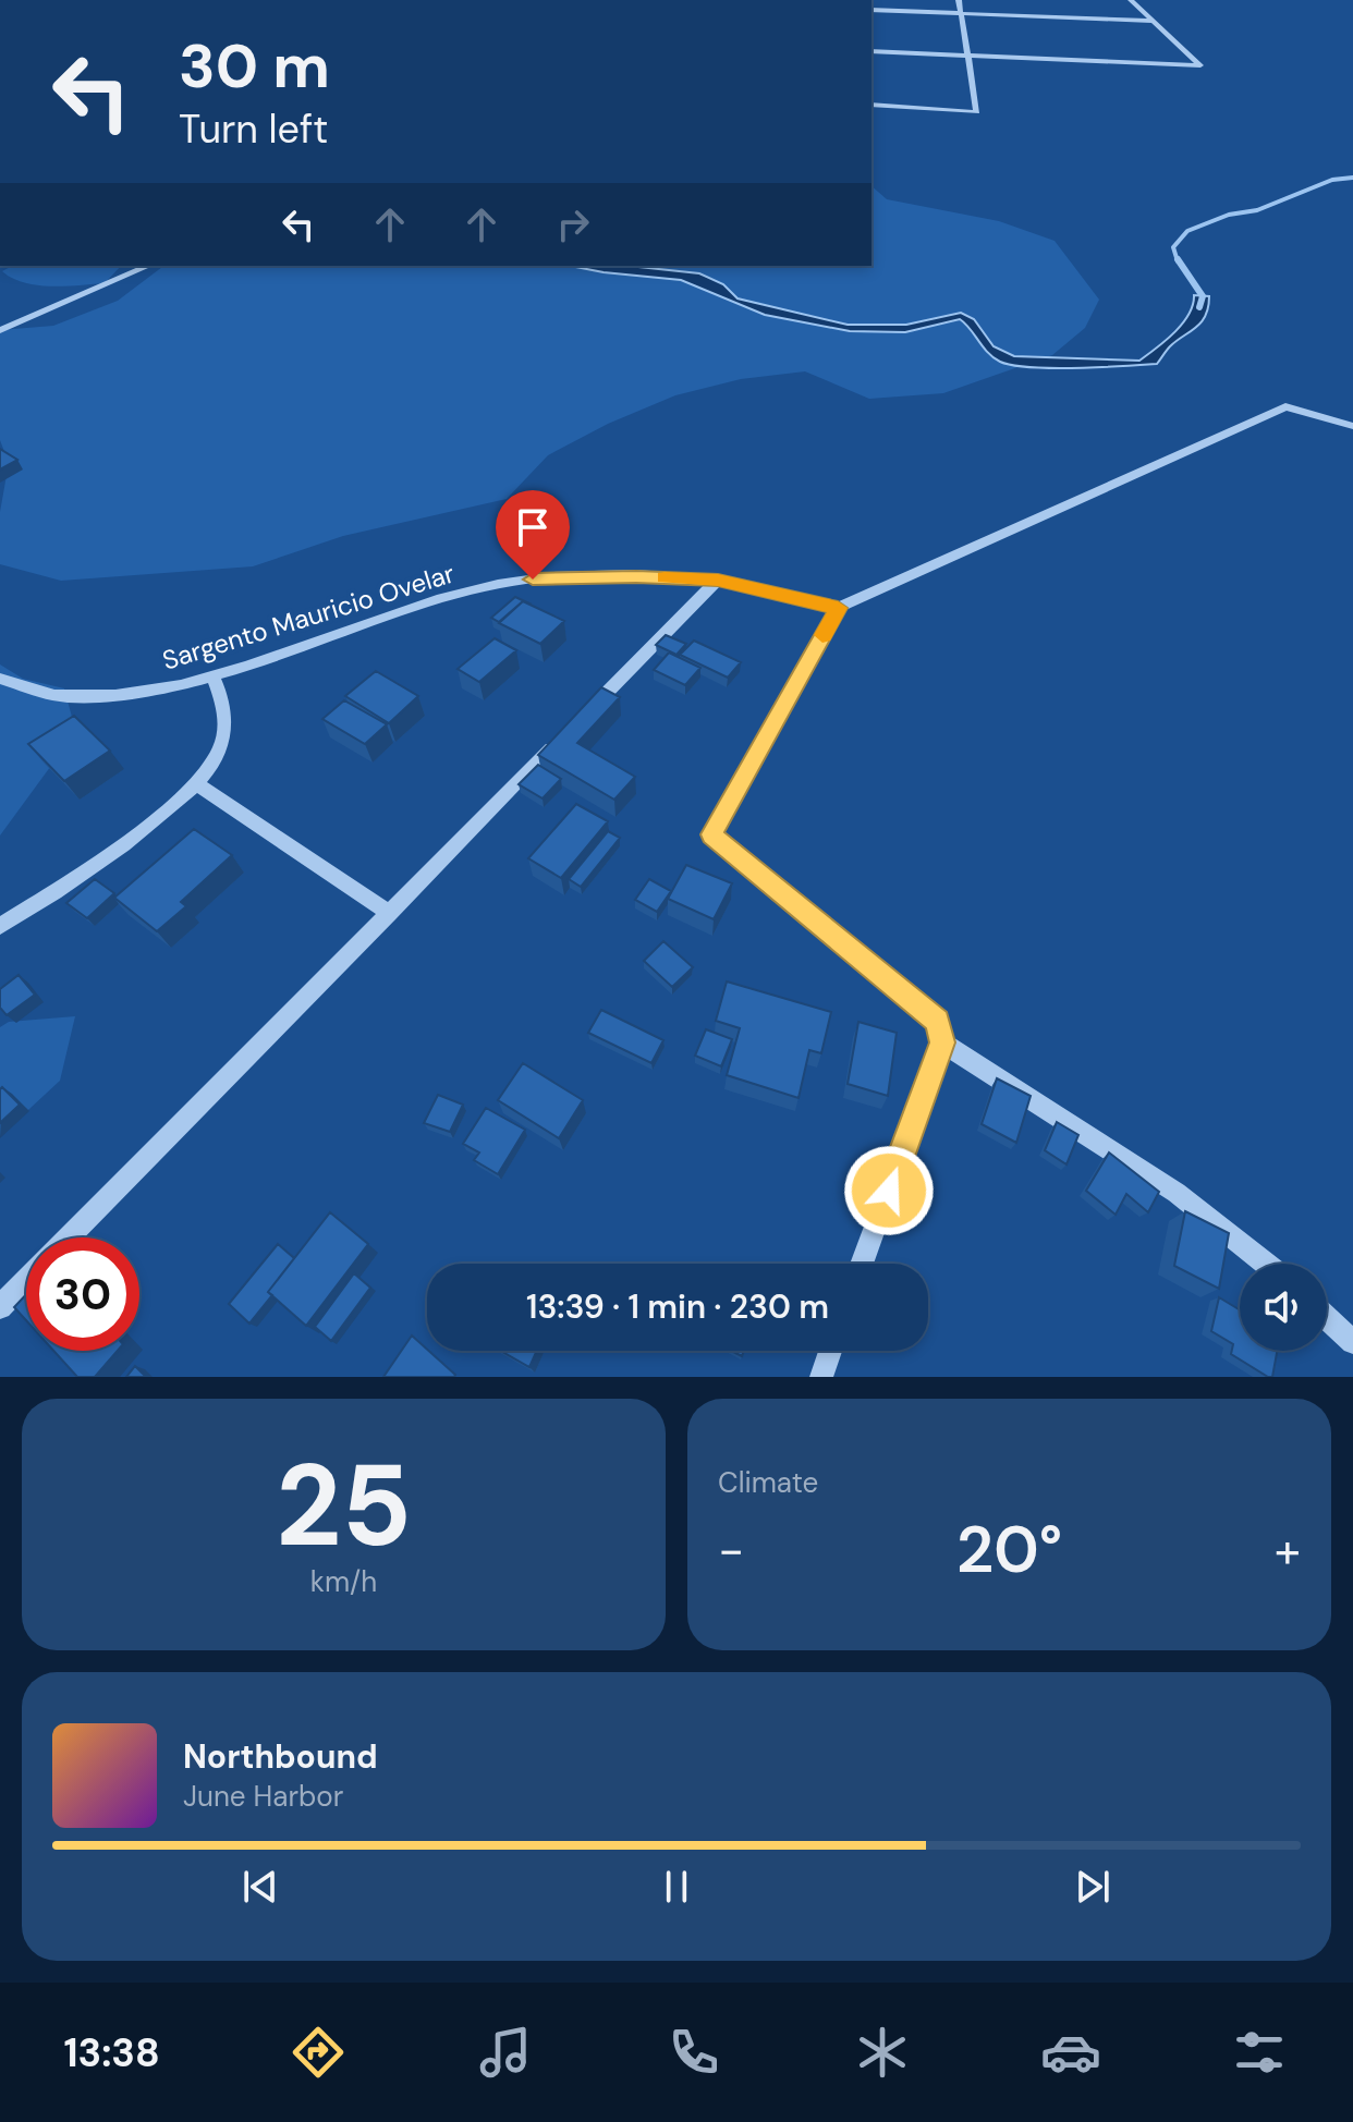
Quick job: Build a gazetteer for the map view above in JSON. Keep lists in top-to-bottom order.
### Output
{
  "streets": {
    "street": ["Sargento Mauricio Ovelar"]
  },
  "page": {
    "turn": ["30 m", "Turn left"],
    "limit": "30",
    "trip": "13:39 · 1 min · 230 m",
    "tile": [
      ["25", "km/h"],
      "Climate"
    ],
    "heat": ["−", "20°", "+"],
    "song": ["Northbound", "June Harbor"],
    "tabs": "13:38"
  }
}
